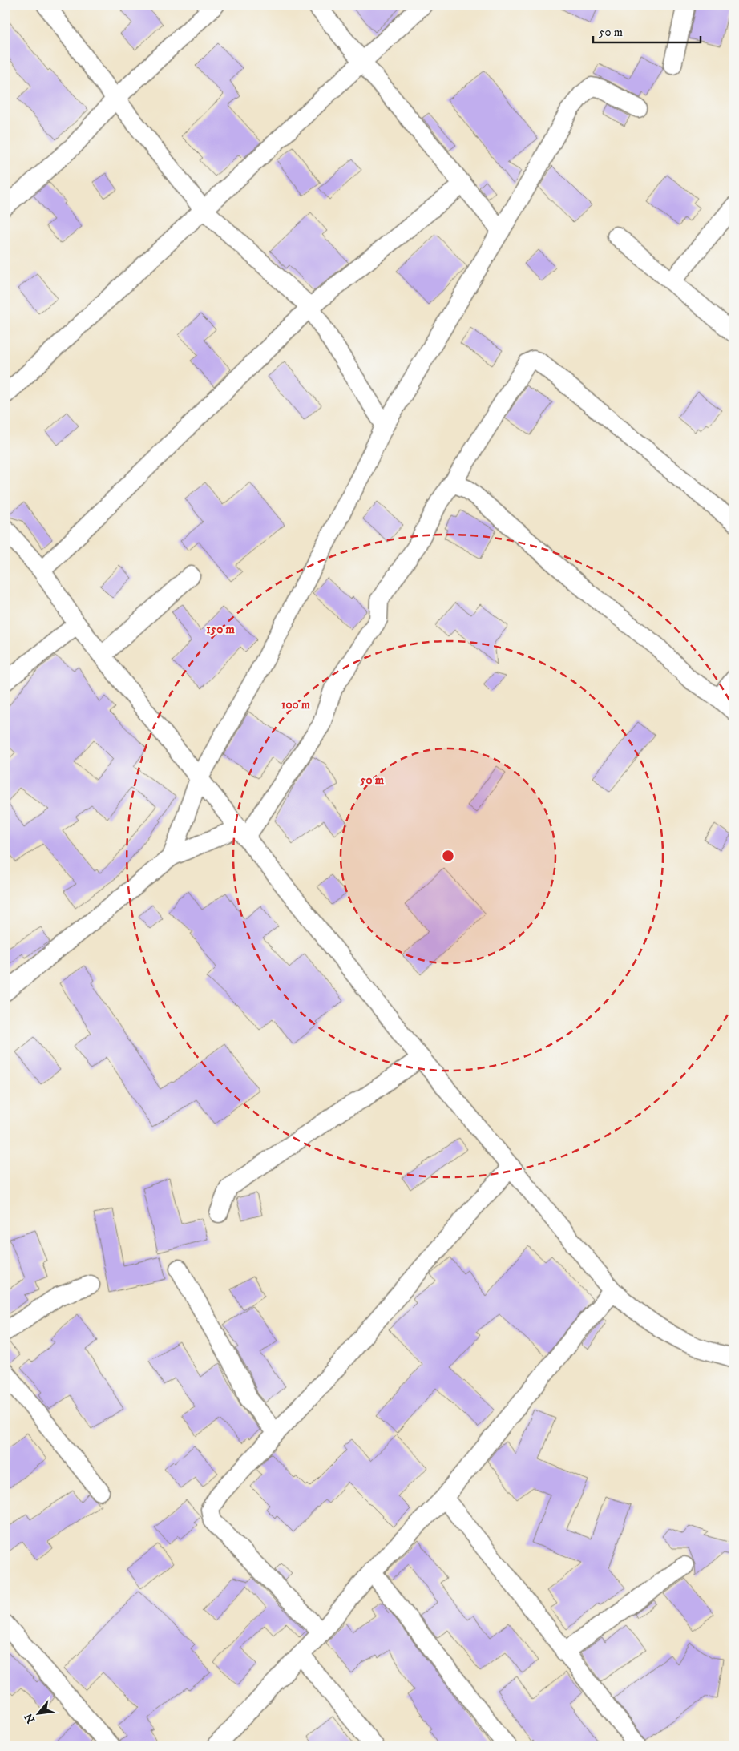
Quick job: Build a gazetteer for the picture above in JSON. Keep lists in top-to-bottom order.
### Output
{
  "scale_bar": "50 m",
  "north": "bottom left",
  "rings": ["150 m", "100 m", "50 m"]
}
